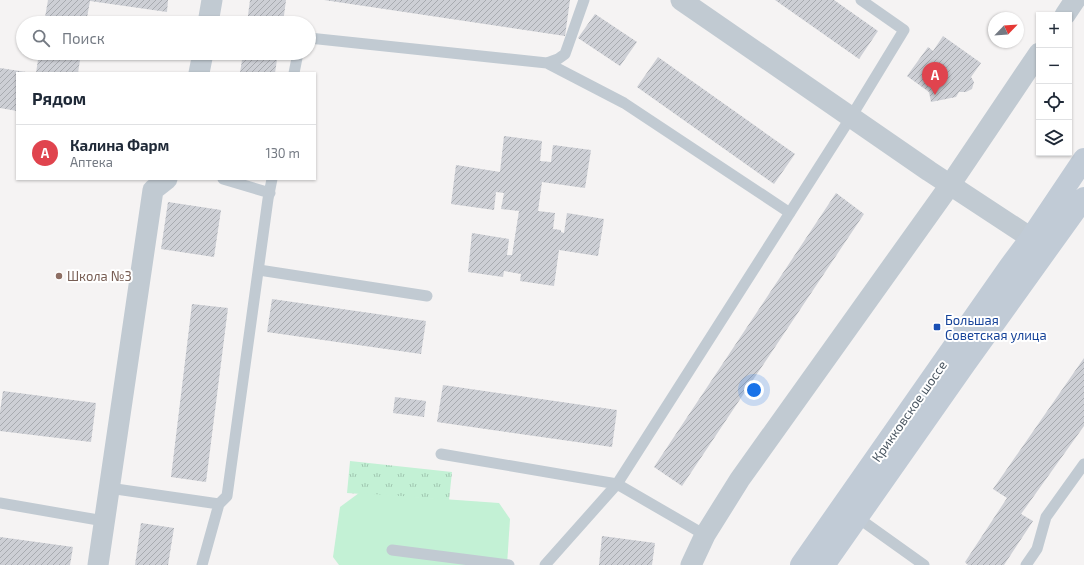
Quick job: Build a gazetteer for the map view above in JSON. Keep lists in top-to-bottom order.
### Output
{
  "streets": {
    "main road": ["Крикковское шоссе"]
  },
  "places": {
    "other": ["Школа №3"],
    "transit": ["Большая Советская улица"]
  },
  "north": "top right",
  "page": {
    "map_buttons": ["+", "−"],
    "search": "Поиск",
    "pins": "A",
    "heading": "Рядом",
    "list": [
      {
        "mark": "A",
        "name": "Калина Фарм",
        "note": "Аптека",
        "value": "130 m"
      }
    ]
  }
}
